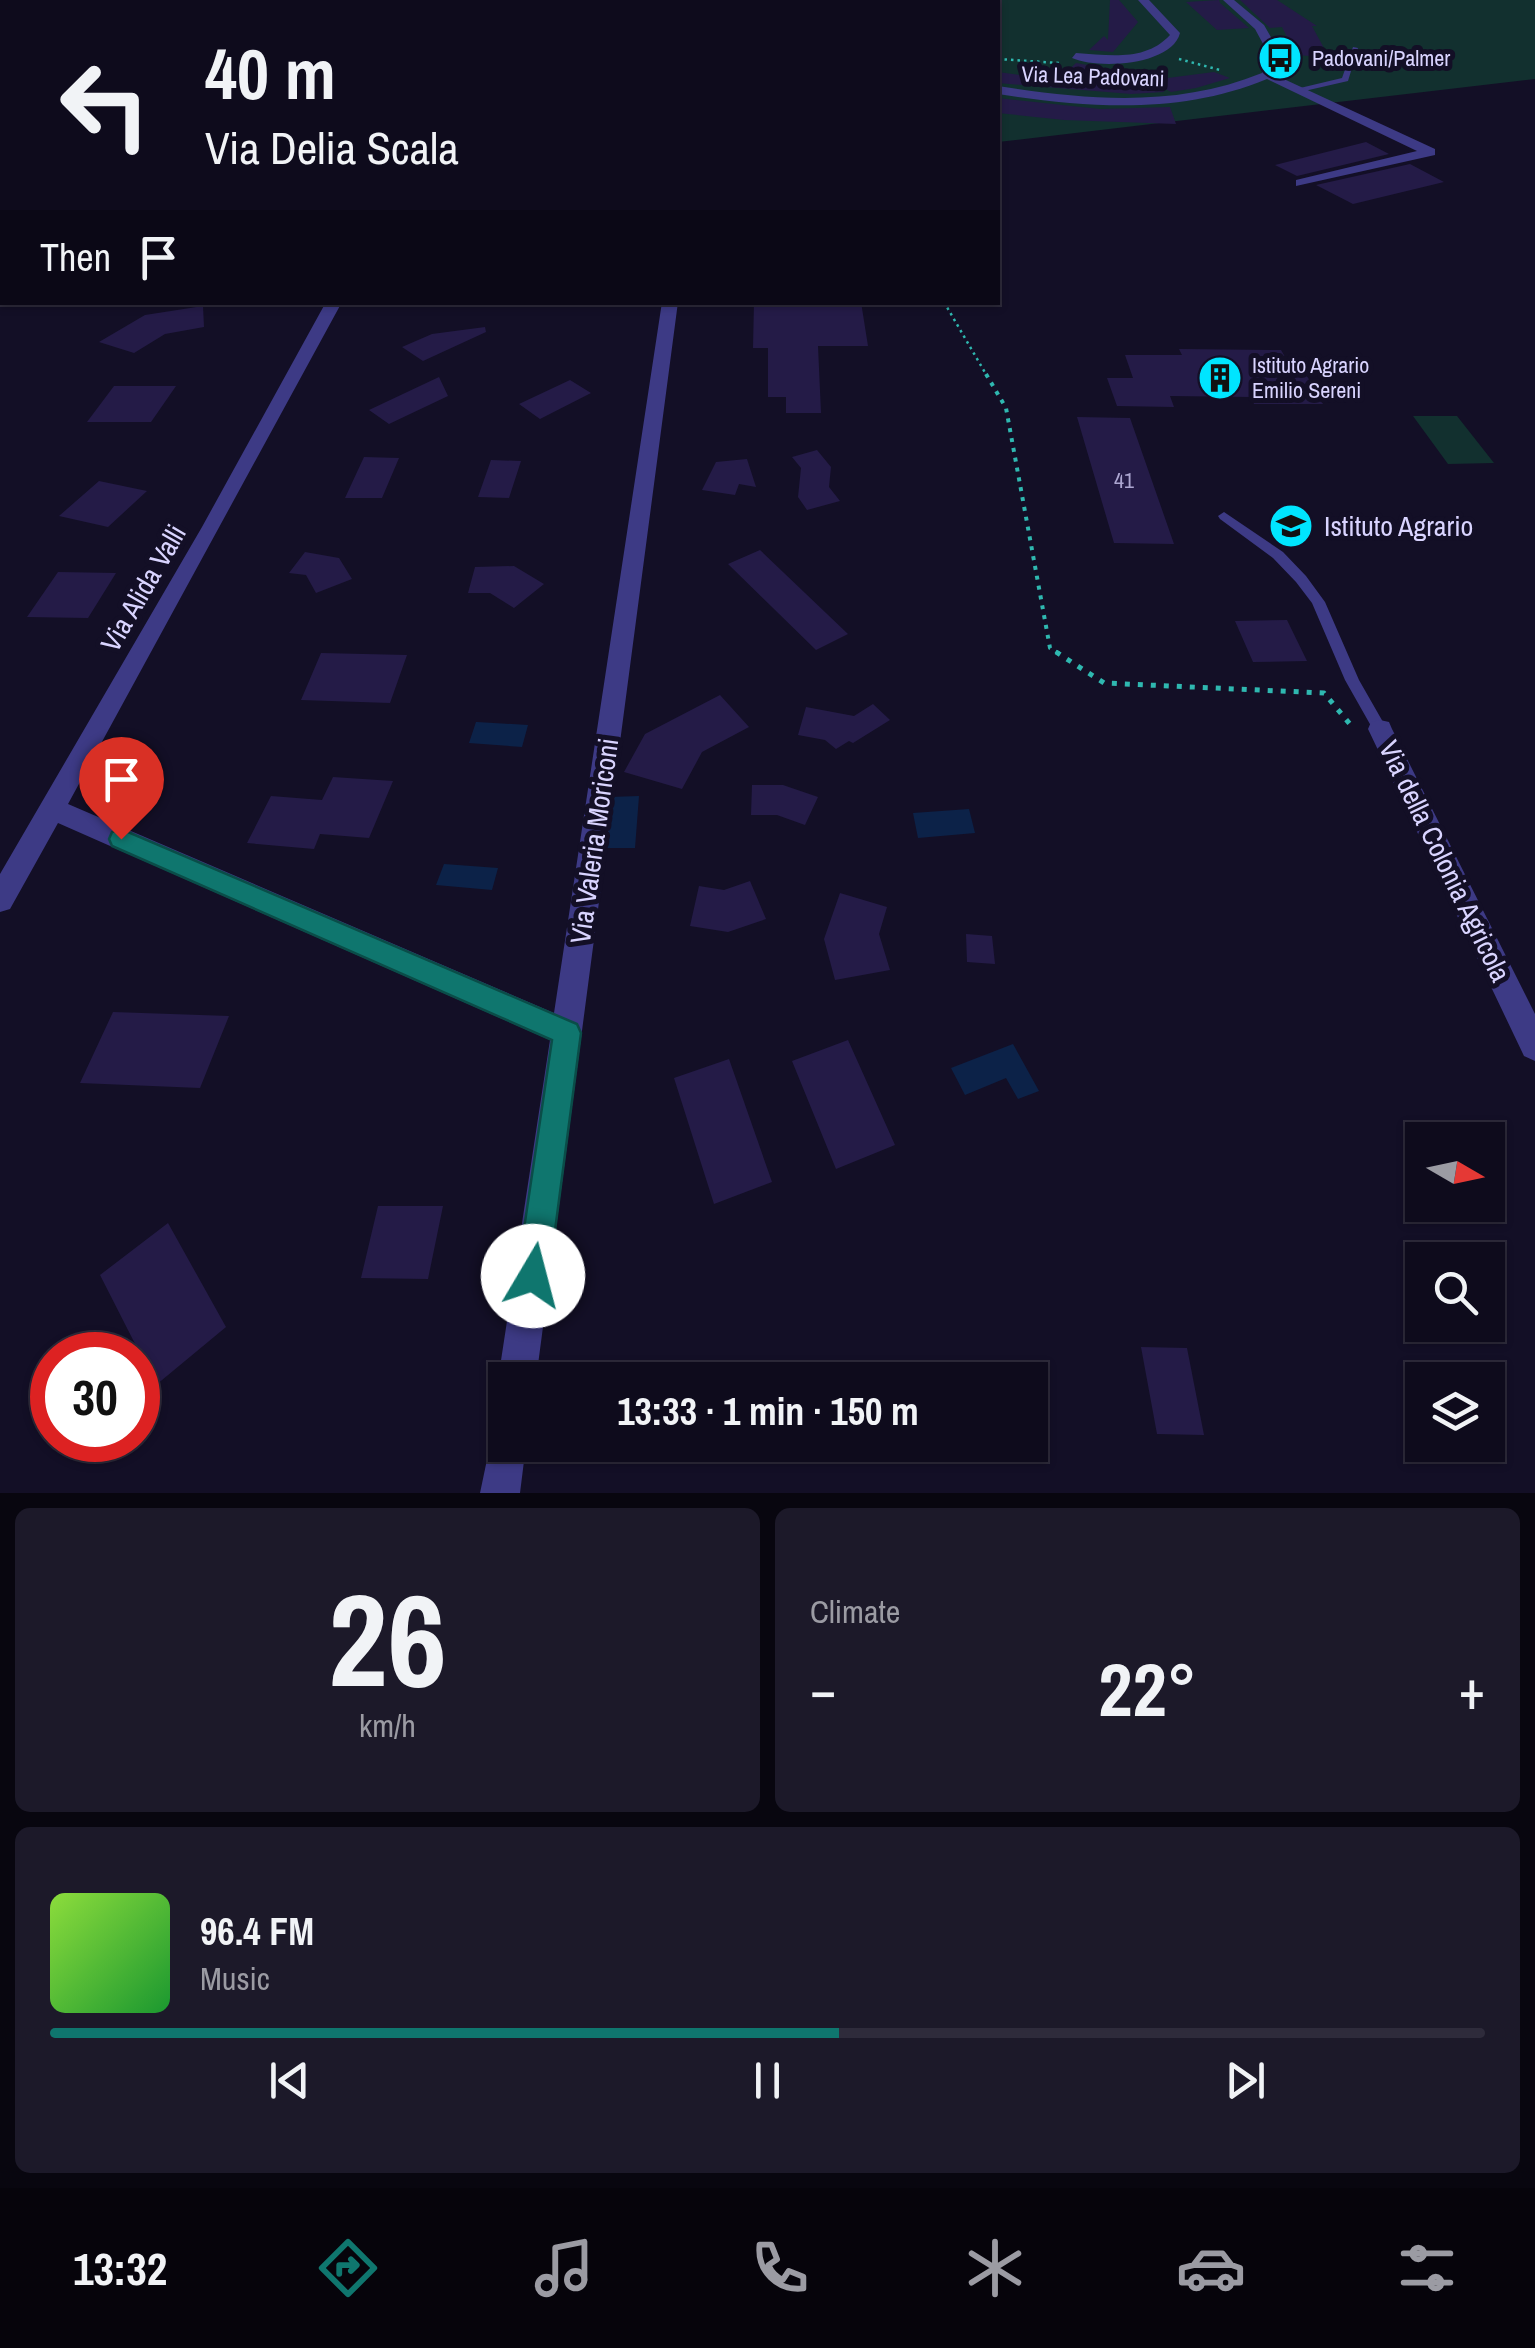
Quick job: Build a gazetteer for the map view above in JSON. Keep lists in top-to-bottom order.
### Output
{
  "streets": {
    "street": [
      "Via Lea Padovani",
      "Via Alida Valli",
      "Via Valeria Moriconi",
      "Via della Colonia Agricola"
    ]
  },
  "places": {
    "bus stop": ["Padovani/Palmer"],
    "building": ["Istituto Agrario Emilio Sereni"],
    "school or university": ["Istituto Agrario"]
  },
  "house_numbers": ["41"],
  "north": "right",
  "page": {
    "turn": ["40 m", "Via Delia Scala"],
    "then": "Then",
    "limit": "30",
    "trip": "13:33 · 1 min · 150 m",
    "tile": [
      ["26", "km/h"],
      "Climate"
    ],
    "heat": ["−", "22°", "+"],
    "song": ["96.4 FM", "Music"],
    "tabs": "13:32"
  }
}
